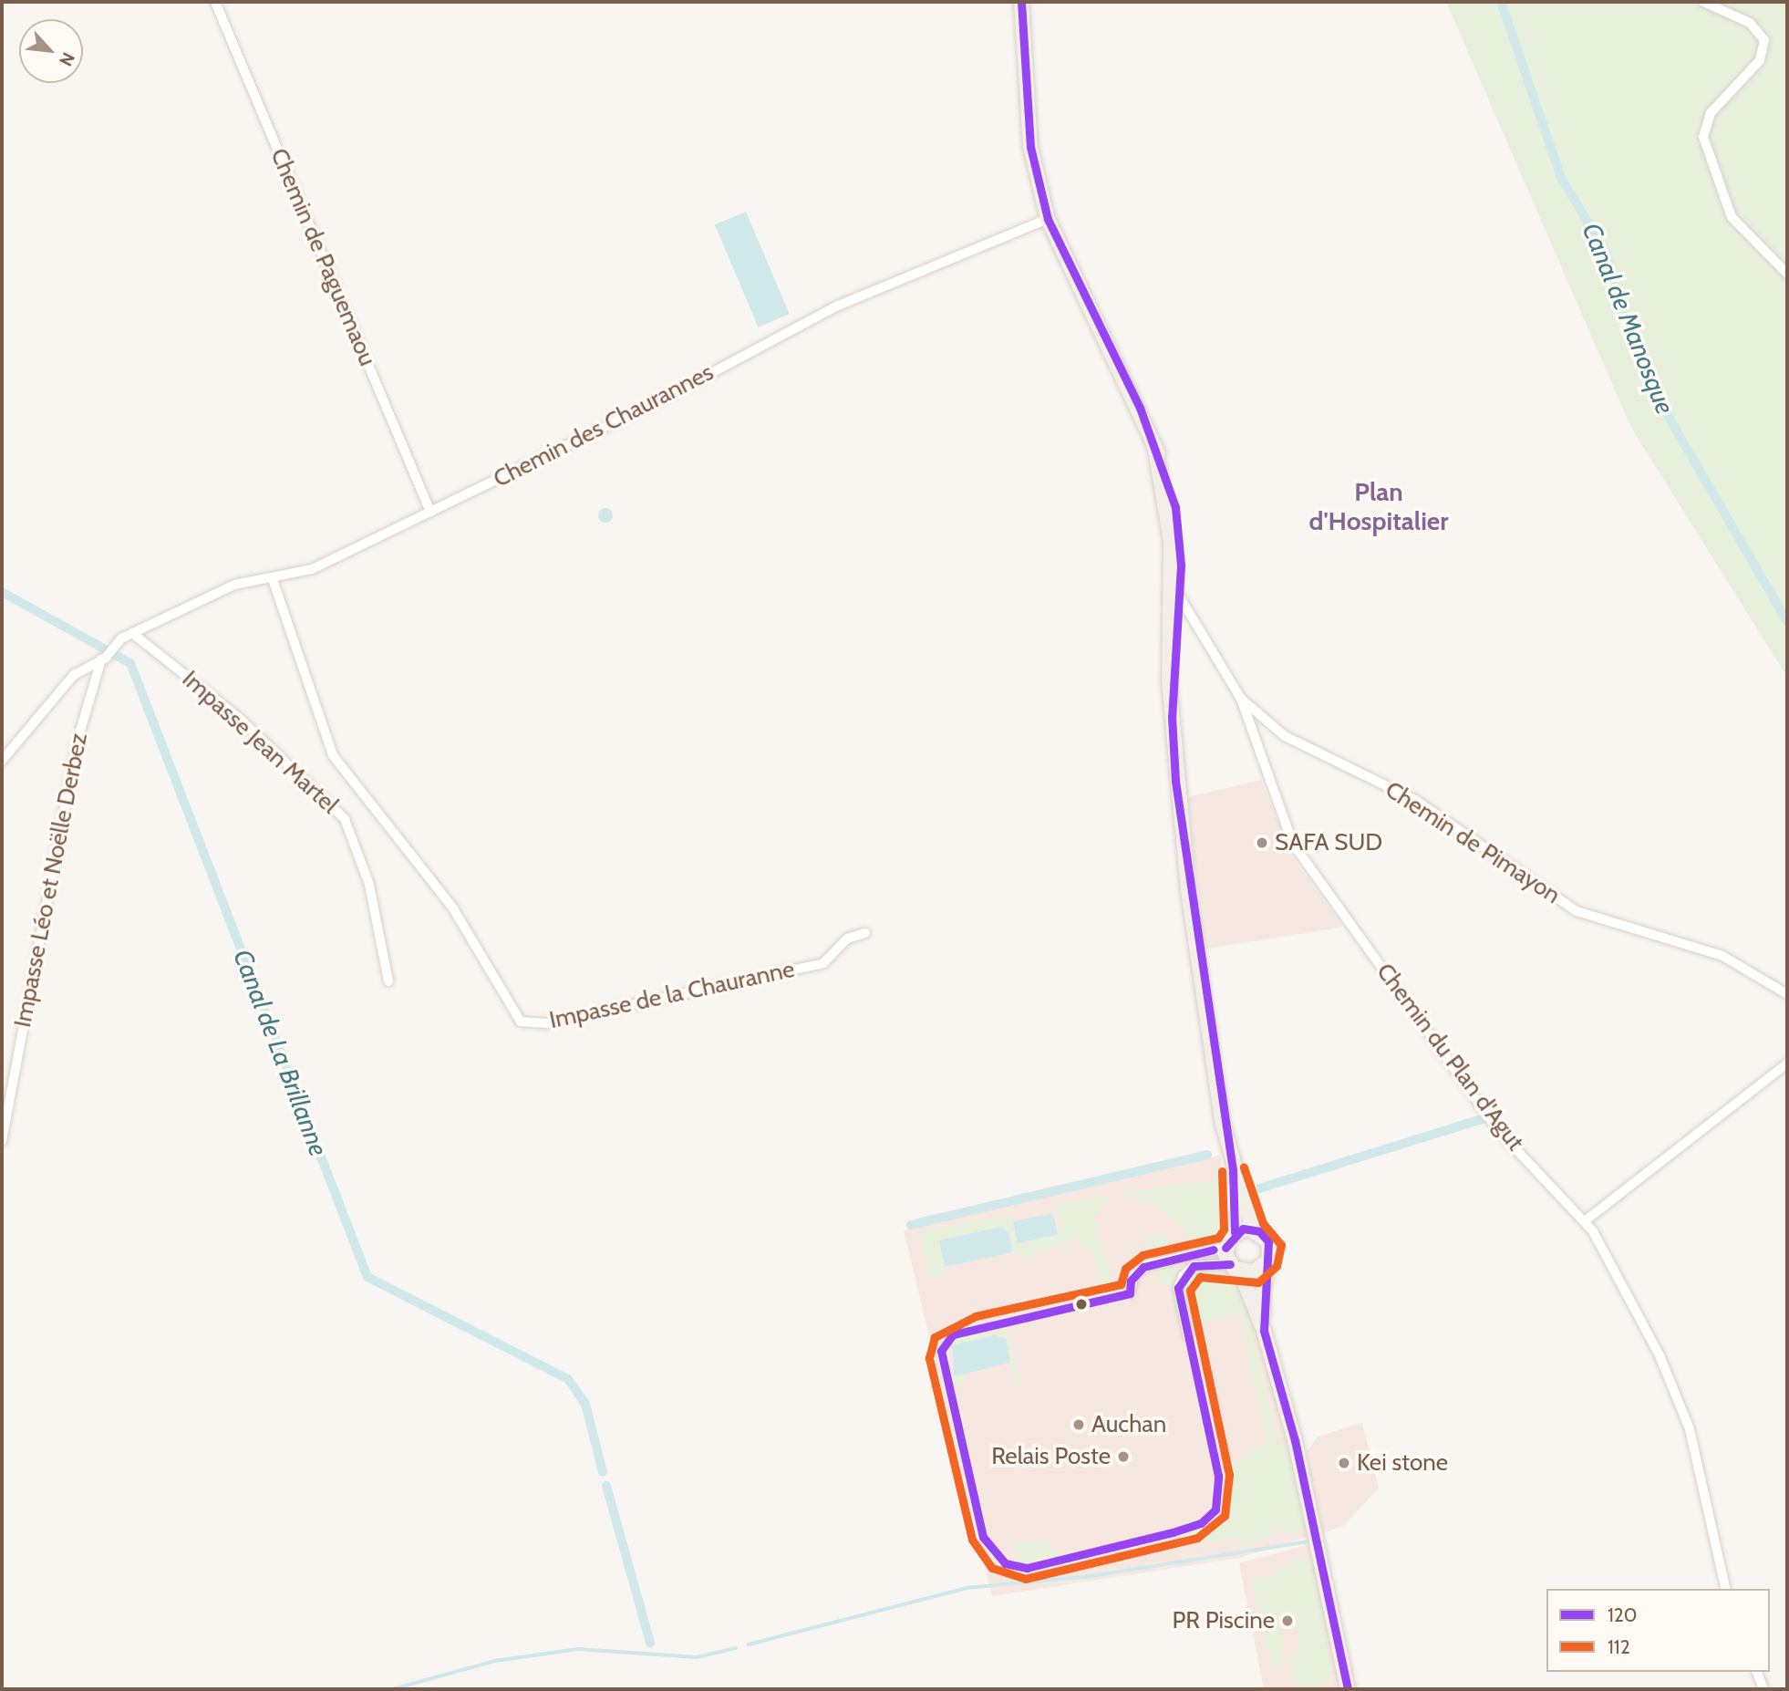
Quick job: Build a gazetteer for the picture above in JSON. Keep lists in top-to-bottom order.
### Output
{
  "streets": {
    "street": [
      "Chemin de Paguemaou",
      "Chemin des Chaurannes",
      "Impasse Jean Martel",
      "Chemin de Pimayon",
      "Impasse Léo et Noëlle Derbez",
      "Impasse de la Chauranne",
      "Chemin du Plan d'Agut"
    ]
  },
  "crossings": [
    ["Chemin de Paguemaou", "Chemin des Chaurannes"],
    ["Chemin des Chaurannes", "Impasse Jean Martel"],
    ["Chemin des Chaurannes", "Impasse Léo et Noëlle Derbez"],
    ["Chemin des Chaurannes", "Impasse de la Chauranne"],
    ["Chemin de Pimayon", "Chemin du Plan d'Agut"]
  ],
  "districts": ["Plan d'Hospitalier"],
  "water": ["Canal de Manosque", "Canal de La Brillanne"],
  "places": [
    "SAFA SUD",
    "Auchan",
    "Relais Poste",
    "Kei stone",
    "PR Piscine"
  ],
  "lines": ["transit line 120", "transit line 112"],
  "legend": ["120", "112"],
  "north": "bottom right"
}
